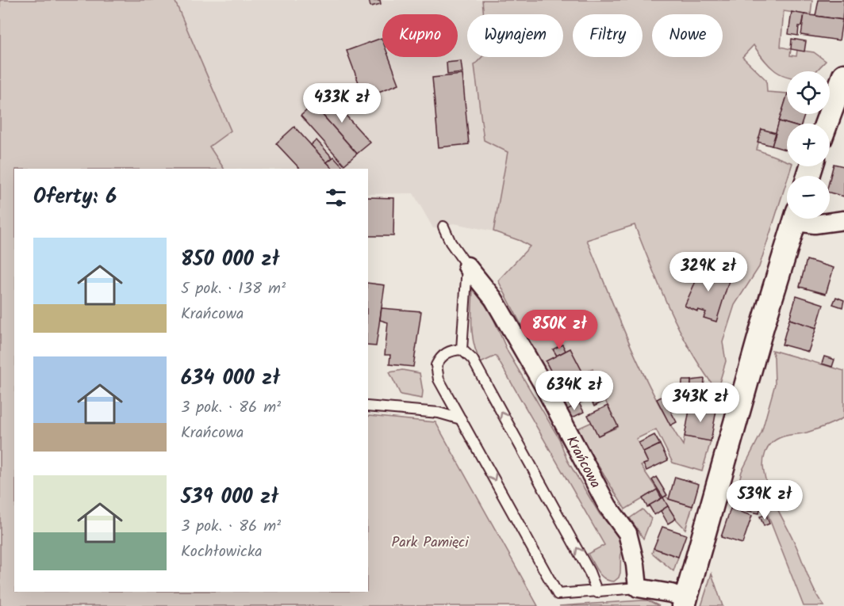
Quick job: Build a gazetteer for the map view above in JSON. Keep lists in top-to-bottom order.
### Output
{
  "streets": {
    "street": ["Krańcowa"]
  },
  "parks": ["Park Pamięci"],
  "page": {
    "chip": [
      "Kupno",
      "Wynajem",
      "Filtry",
      "Nowe"
    ],
    "map_buttons": ["+", "−"],
    "price": [
      "433K zł",
      "329K zł",
      "850K zł",
      "634K zł",
      "343K zł",
      "539K zł"
    ],
    "heading": "Oferty: 6",
    "list": [
      {
        "name": "850 000 zł",
        "note": "5 pok. · 138 m² · Krańcowa"
      },
      {
        "name": "634 000 zł",
        "note": "3 pok. · 86 m² · Krańcowa"
      },
      {
        "name": "539 000 zł",
        "note": "3 pok. · 86 m² · Kochłowicka"
      }
    ]
  }
}
